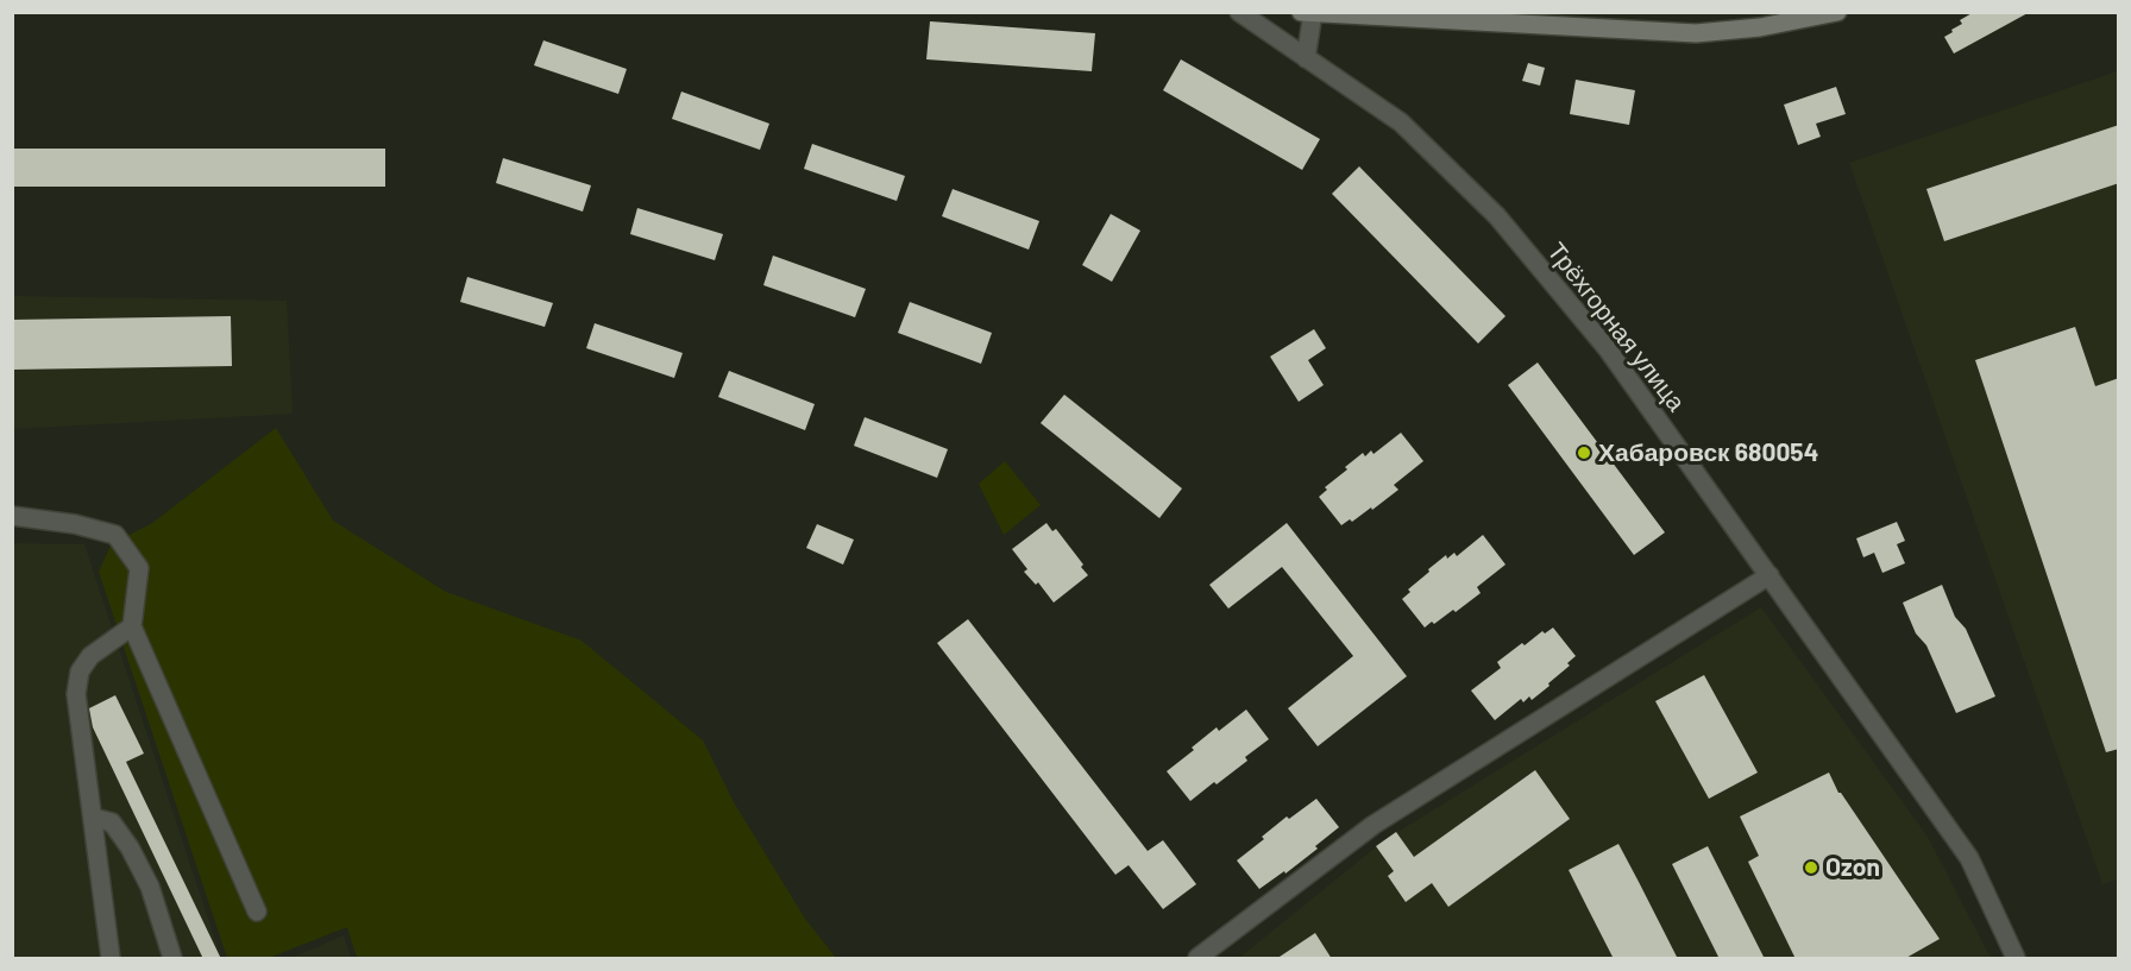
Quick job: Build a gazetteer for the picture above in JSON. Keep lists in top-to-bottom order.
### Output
{
  "streets": {
    "street": ["Трёхгорная улица"]
  },
  "places": ["Хабаровск 680054", "Ozon"]
}
